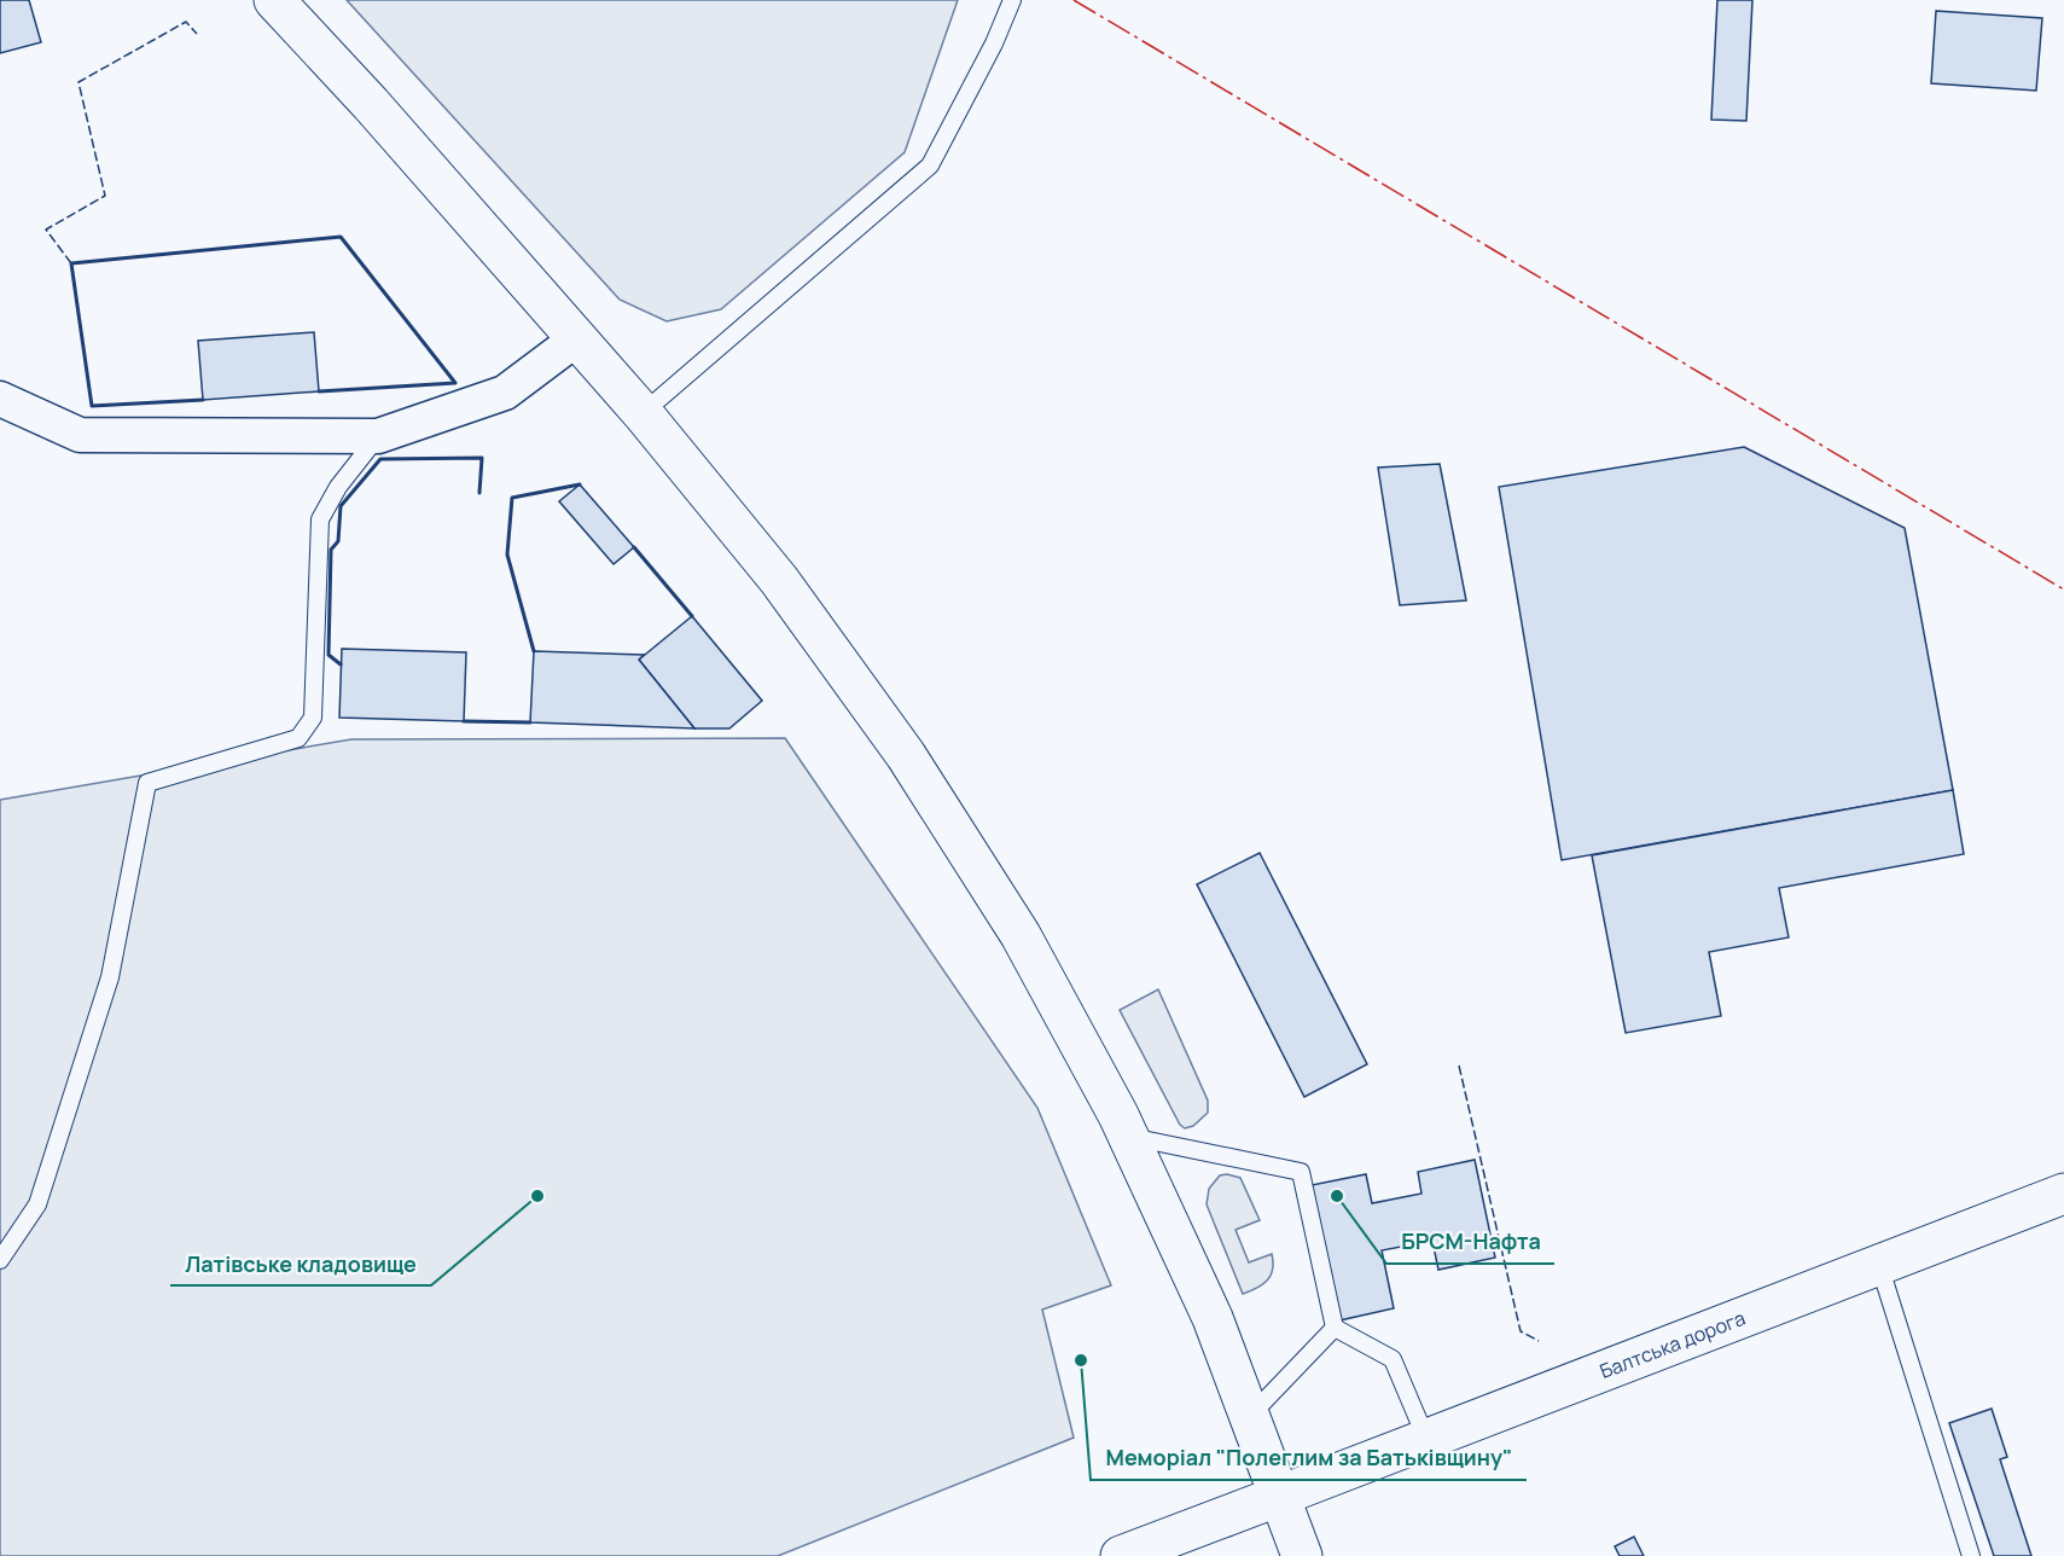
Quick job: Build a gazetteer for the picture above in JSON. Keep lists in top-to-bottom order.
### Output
{
  "streets": {
    "main road": ["Балтська дорога"]
  },
  "places": ["Латівське кладовище", "БРСМ-Нафта", "Меморіал \"Полеглим за Батьківщину\""]
}
